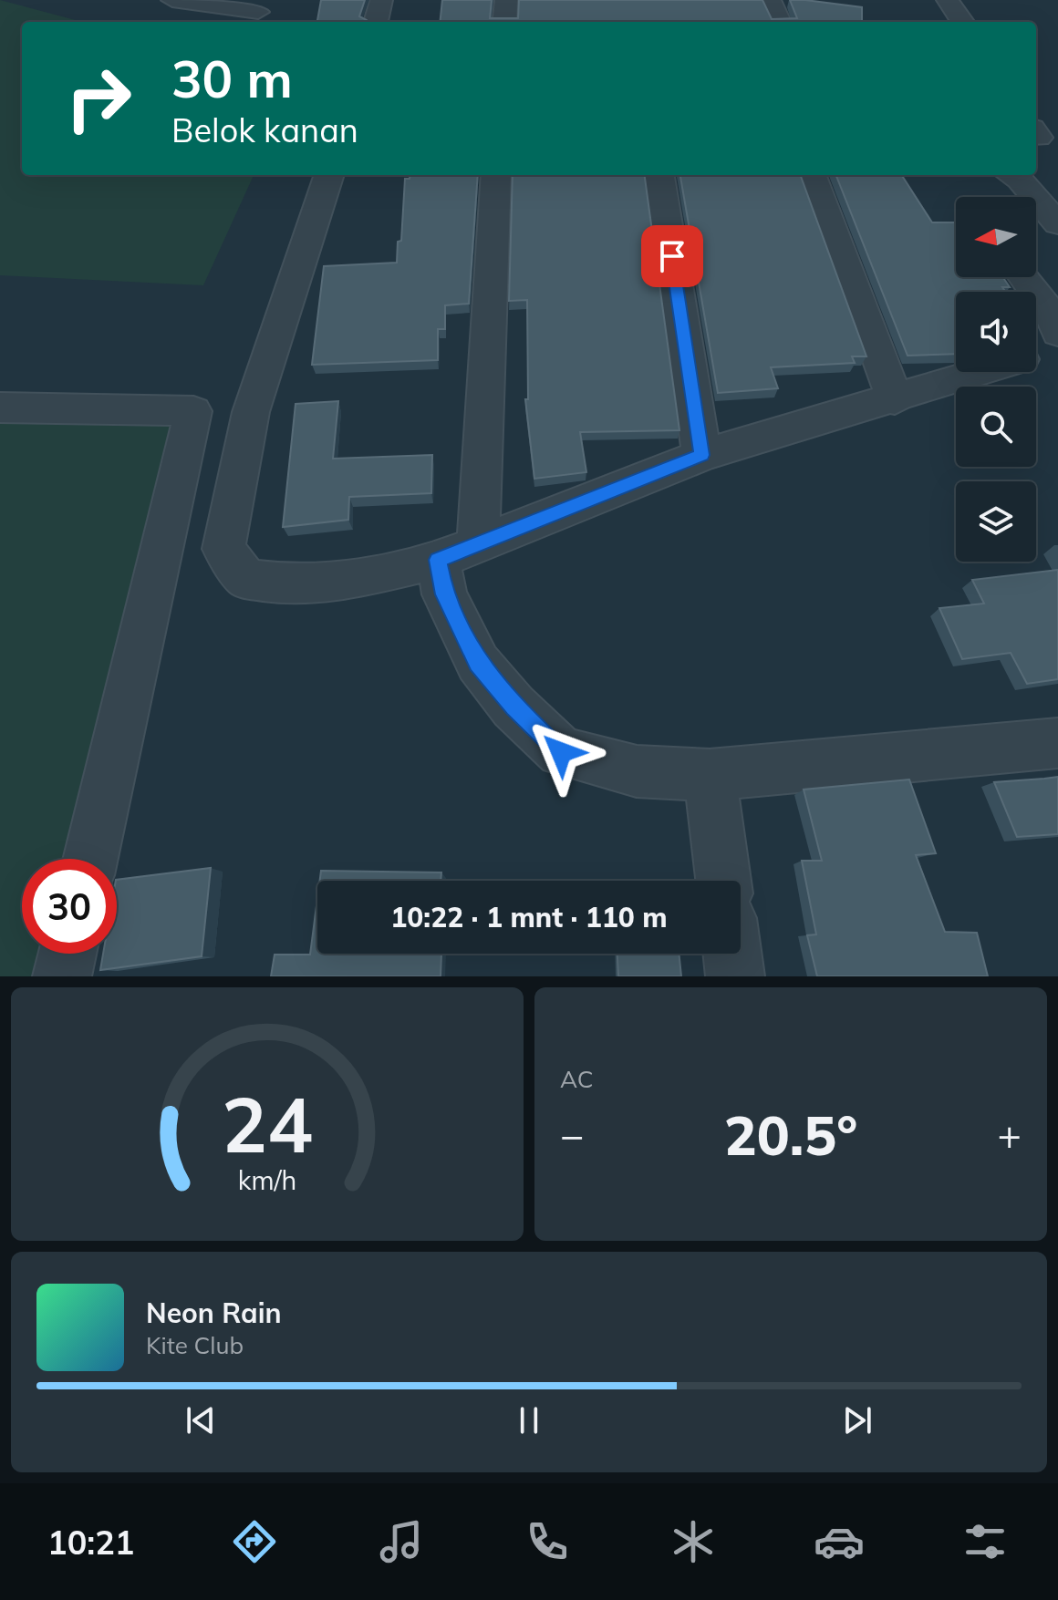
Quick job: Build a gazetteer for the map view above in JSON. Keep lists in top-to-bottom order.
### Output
{
  "north": "left",
  "page": {
    "turn": ["30 m", "Belok kanan"],
    "limit": "30",
    "trip": "10:22 · 1 mnt · 110 m",
    "tile": "AC",
    "heat": ["−", "20.5°", "+"],
    "song": ["Neon Rain", "Kite Club"],
    "tabs": "10:21",
    "gauge": ["24", "km/h"]
  }
}
